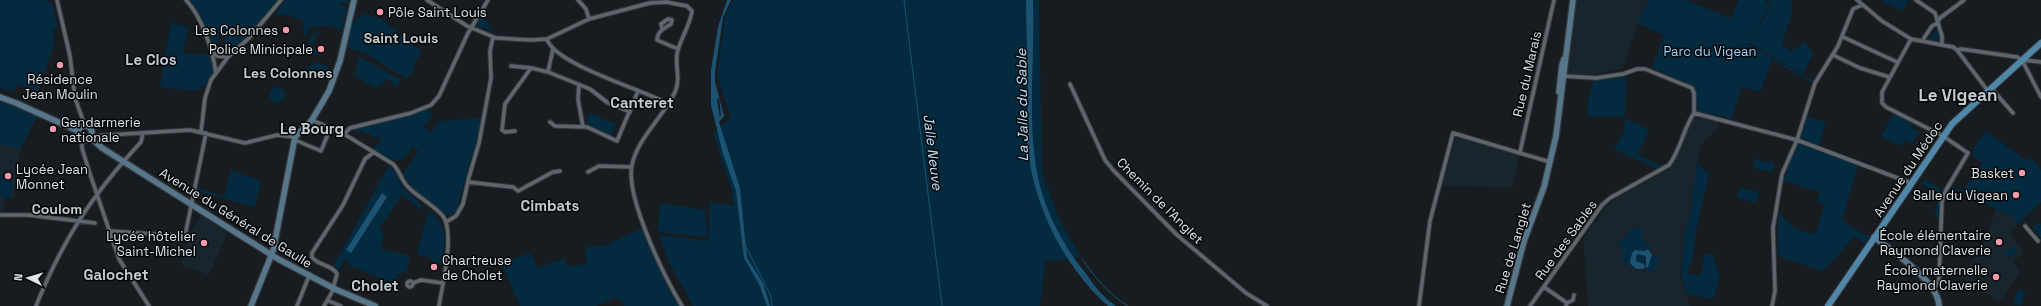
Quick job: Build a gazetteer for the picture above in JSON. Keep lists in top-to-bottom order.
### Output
{
  "streets": {
    "main road": ["Avenue du Médoc"],
    "street": [
      "Rue du Marais",
      "Chemin de l'Anglet",
      "Avenue du Général de Gaulle",
      "Rue des Sables",
      "Rue de Langlet"
    ]
  },
  "districts": [
    "Saint Louis",
    "Le Clos",
    "Les Colonnes",
    "Le Vigean",
    "Canteret",
    "Le Bourg",
    "Cimbats",
    "Coulom",
    "Galochet",
    "Cholet"
  ],
  "water": ["La Jalle du Sable", "Jalle Neuve"],
  "parks": ["Parc du Vigean"],
  "places": [
    "Pôle Saint Louis",
    "Les Colonnes",
    "Police Minicipale",
    "Résidence Jean Moulin",
    "Gendarmerie nationale",
    "Basket",
    "Lycée Jean Monnet",
    "Salle du Vigean",
    "École élémentaire Raymond Claverie",
    "Lycée hôtelier Saint-Michel",
    "Chartreuse de Cholet",
    "École maternelle Raymond Claverie"
  ],
  "north": "left"
}
